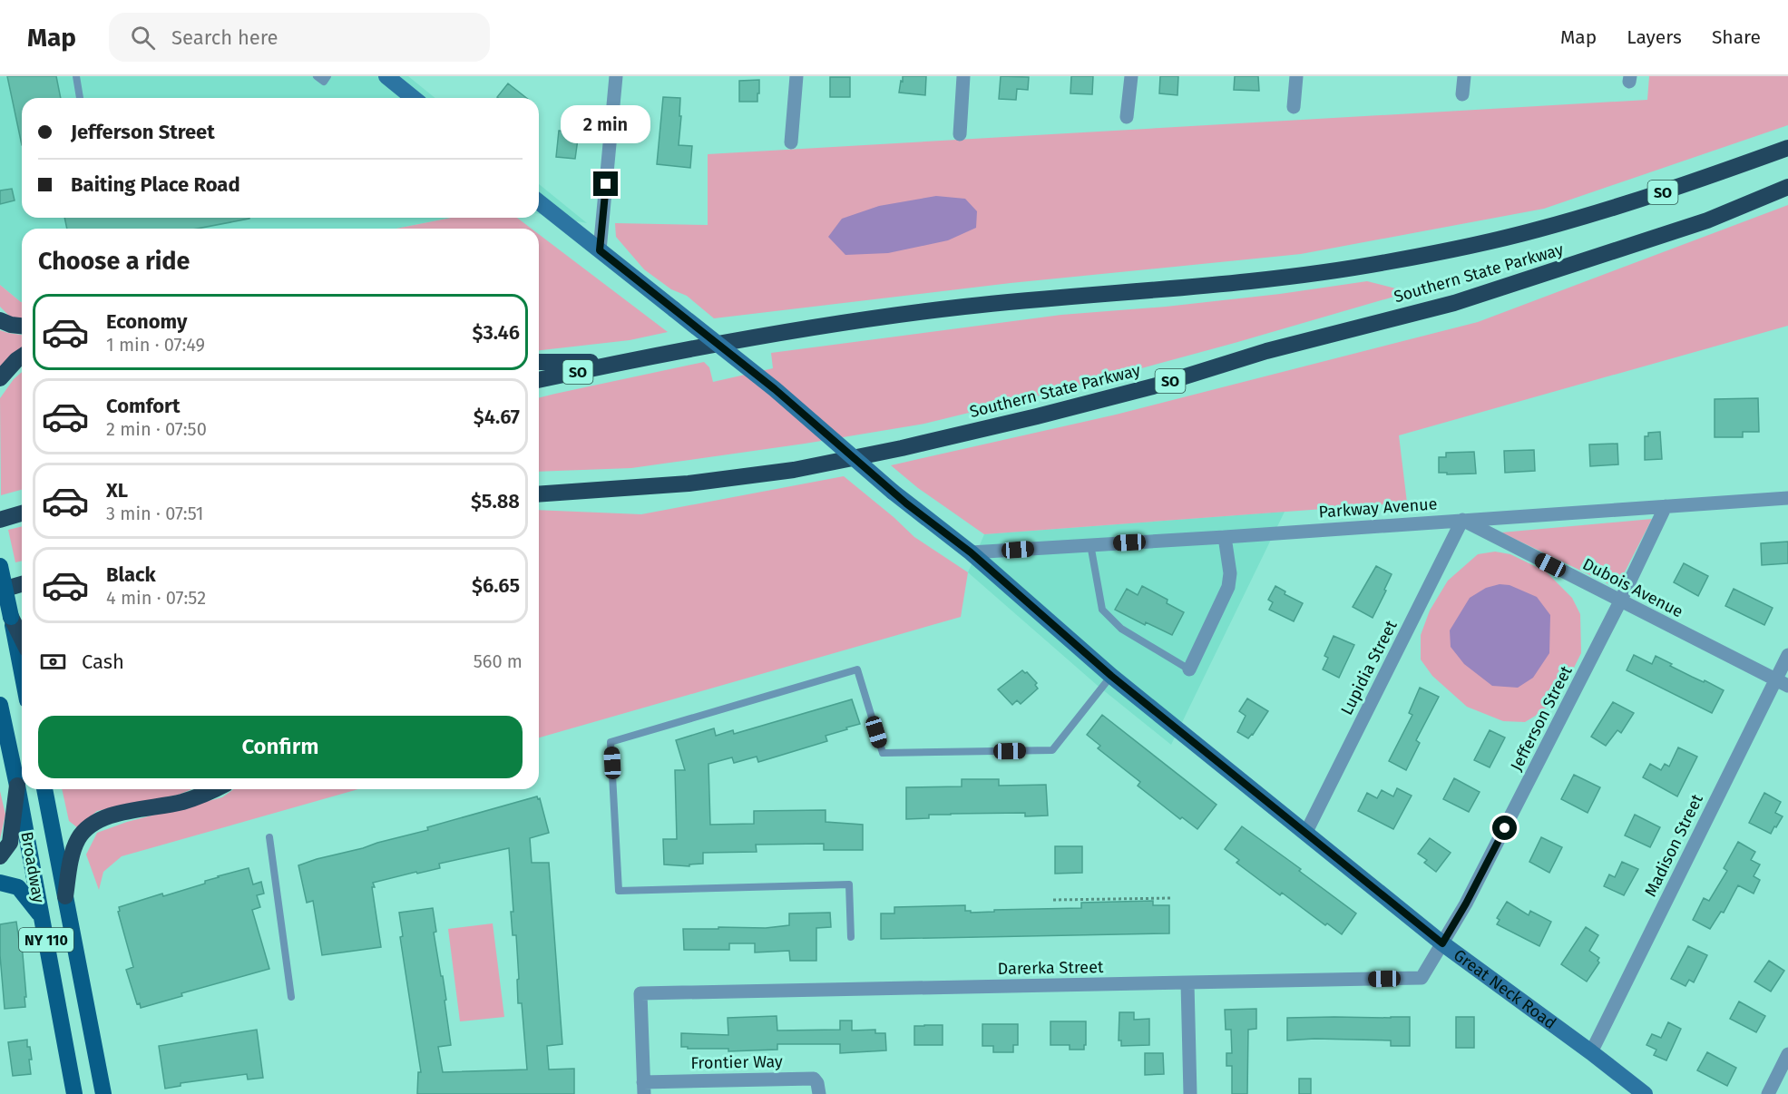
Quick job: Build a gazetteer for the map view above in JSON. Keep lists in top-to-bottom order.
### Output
{
  "streets": {
    "highway": ["SO", "Southern State Parkway"],
    "main road": ["Broadway", "NY 110", "Great Neck Road"],
    "street": [
      "Parkway Avenue",
      "Dubois Avenue",
      "Lupidia Street",
      "Jefferson Street",
      "Madison Street",
      "Darerka Street",
      "Frontier Way"
    ]
  },
  "crossings": [
    ["Parkway Avenue", "Dubois Avenue"],
    ["Parkway Avenue", "Lupidia Street"],
    ["Parkway Avenue", "Jefferson Street"],
    ["Parkway Avenue", "Great Neck Road"],
    ["Dubois Avenue", "Lupidia Street"],
    ["Dubois Avenue", "Jefferson Street"],
    ["Dubois Avenue", "Madison Street"],
    ["Lupidia Street", "Great Neck Road"],
    ["Jefferson Street", "Darerka Street"],
    ["Jefferson Street", "Great Neck Road"],
    ["Madison Street", "Great Neck Road"],
    ["Darerka Street", "Great Neck Road"],
    ["Darerka Street", "Frontier Way"]
  ],
  "page": {
    "header": "Map",
    "search": "Search here",
    "nav": ["Map", "Layers", "Share"],
    "banner": ["Jefferson Street", "Baiting Place Road"],
    "bubble": "2 min",
    "heading": "Choose a ride",
    "list": [
      {
        "name": "Economy",
        "note": "1 min · 07:49",
        "value": "$3.46"
      },
      {
        "name": "Comfort",
        "note": "2 min · 07:50",
        "value": "$4.67"
      },
      {
        "name": "XL",
        "note": "3 min · 07:51",
        "value": "$5.88"
      },
      {
        "name": "Black",
        "note": "4 min · 07:52",
        "value": "$6.65"
      }
    ],
    "pay": ["Cash", "560 m"],
    "buttons": "Confirm"
  }
}
